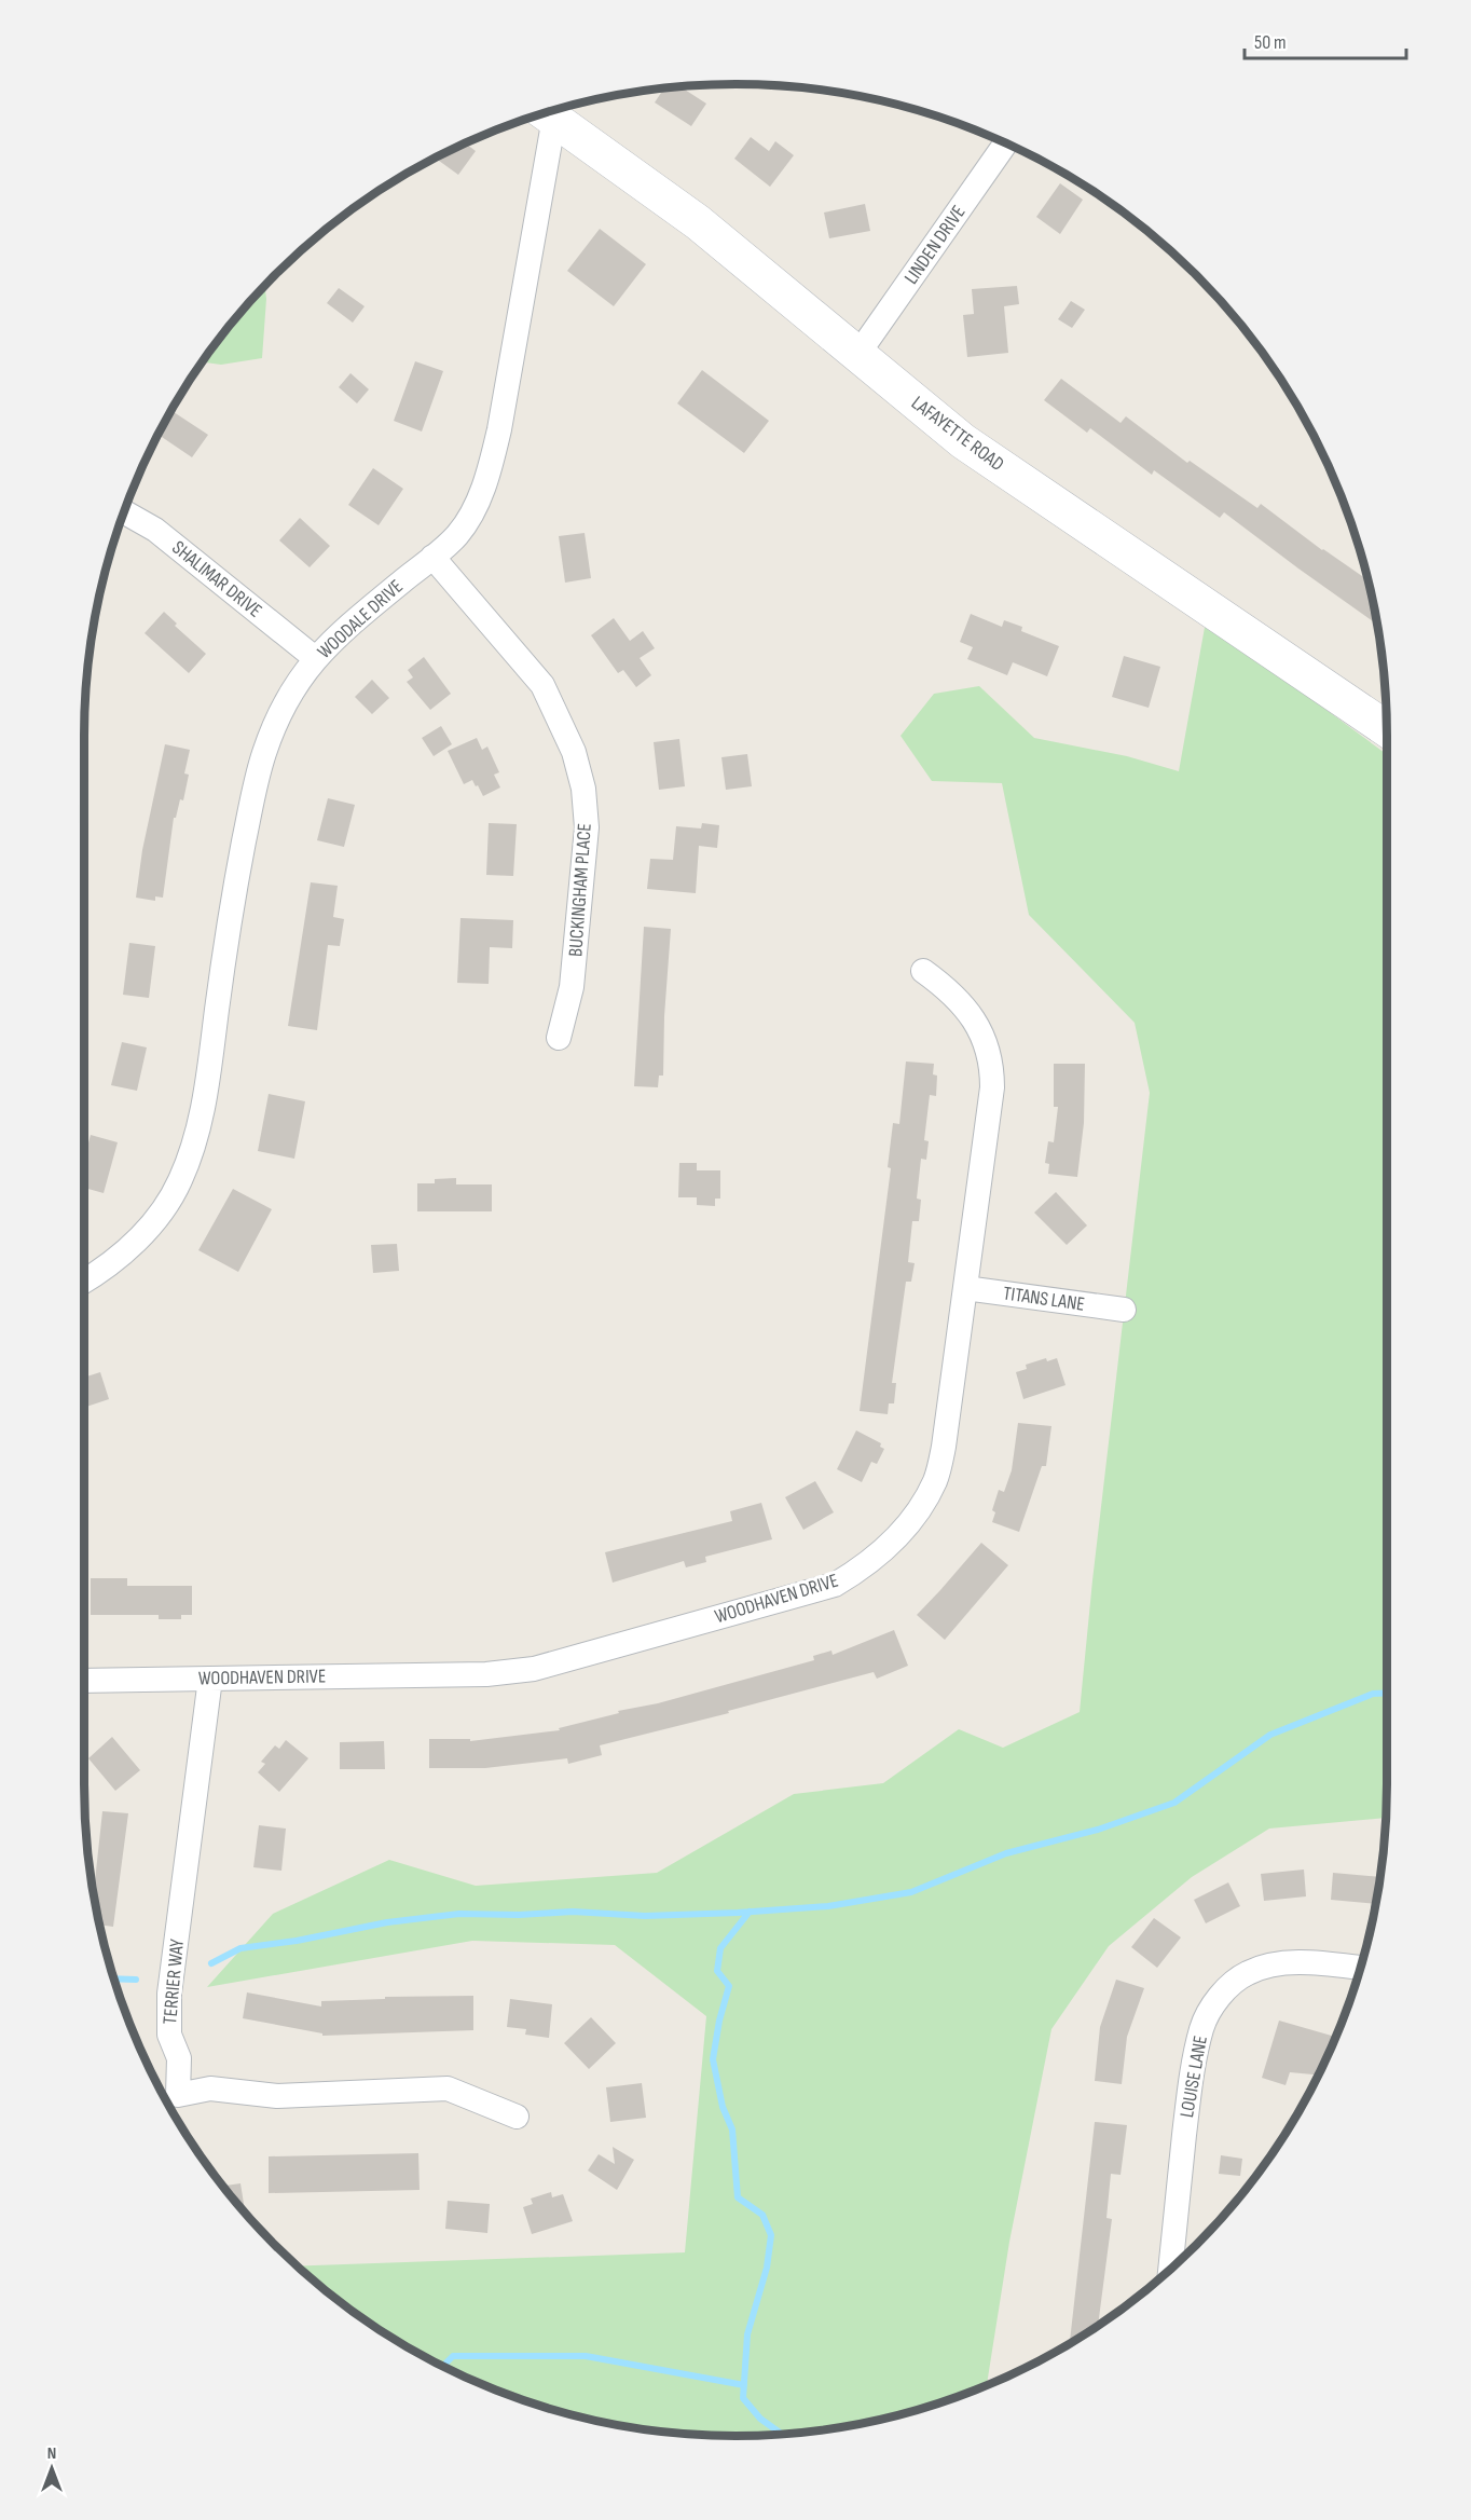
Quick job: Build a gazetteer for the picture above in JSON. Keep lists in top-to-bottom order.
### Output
{
  "streets": {
    "main road": ["LAFAYETTE ROAD"],
    "street": [
      "LINDEN DRIVE",
      "SHALIMAR DRIVE",
      "WOODALE DRIVE",
      "BUCKINGHAM PLACE",
      "TITANS LANE",
      "WOODHAVEN DRIVE",
      "TERRIER WAY",
      "LOUISE LANE"
    ]
  },
  "crossings": [
    ["LINDEN DRIVE", "LAFAYETTE ROAD"],
    ["LAFAYETTE ROAD", "WOODALE DRIVE"],
    ["SHALIMAR DRIVE", "WOODALE DRIVE"],
    ["WOODALE DRIVE", "BUCKINGHAM PLACE"],
    ["TITANS LANE", "WOODHAVEN DRIVE"],
    ["WOODHAVEN DRIVE", "TERRIER WAY"]
  ],
  "scale_bar": "50 m",
  "north": "top"
}
